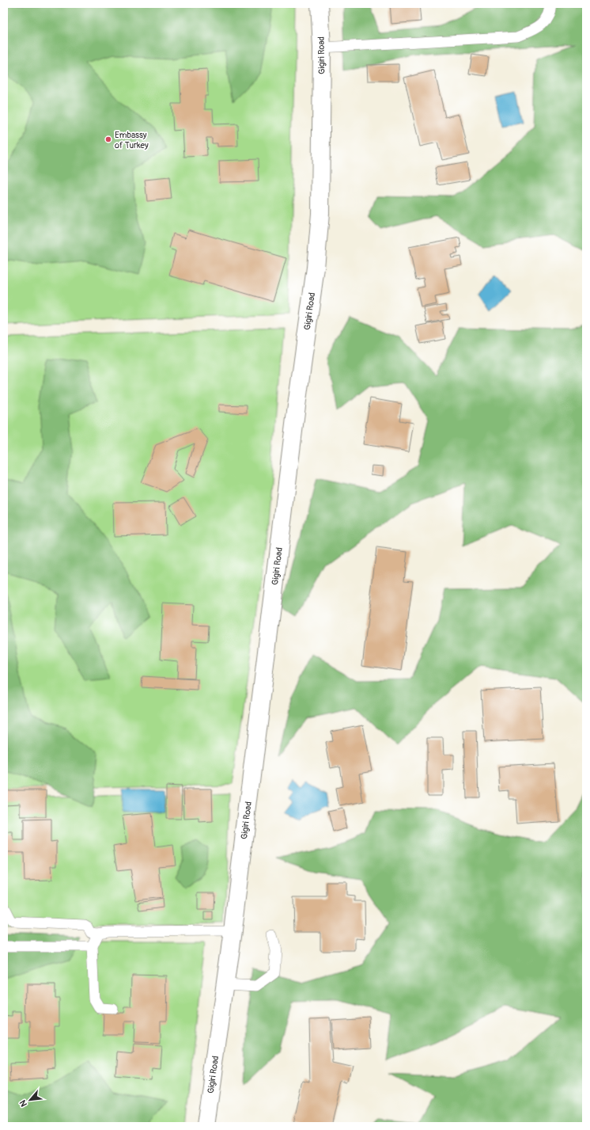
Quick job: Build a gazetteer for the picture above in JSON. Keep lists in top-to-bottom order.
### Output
{
  "streets": {
    "street": ["Gigiri Road"]
  },
  "places": ["Embassy of Turkey"],
  "north": "bottom left"
}
